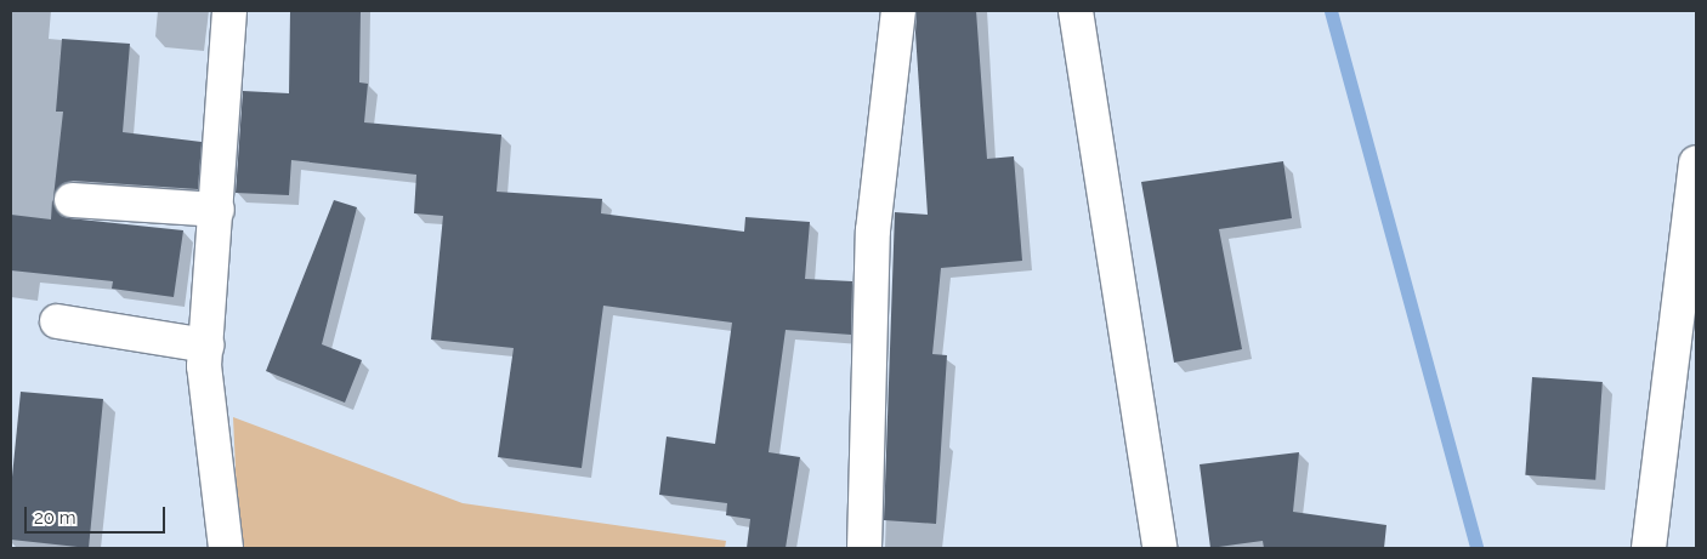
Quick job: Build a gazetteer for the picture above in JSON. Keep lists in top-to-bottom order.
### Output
{
  "scale_bar": "20 m"
}
